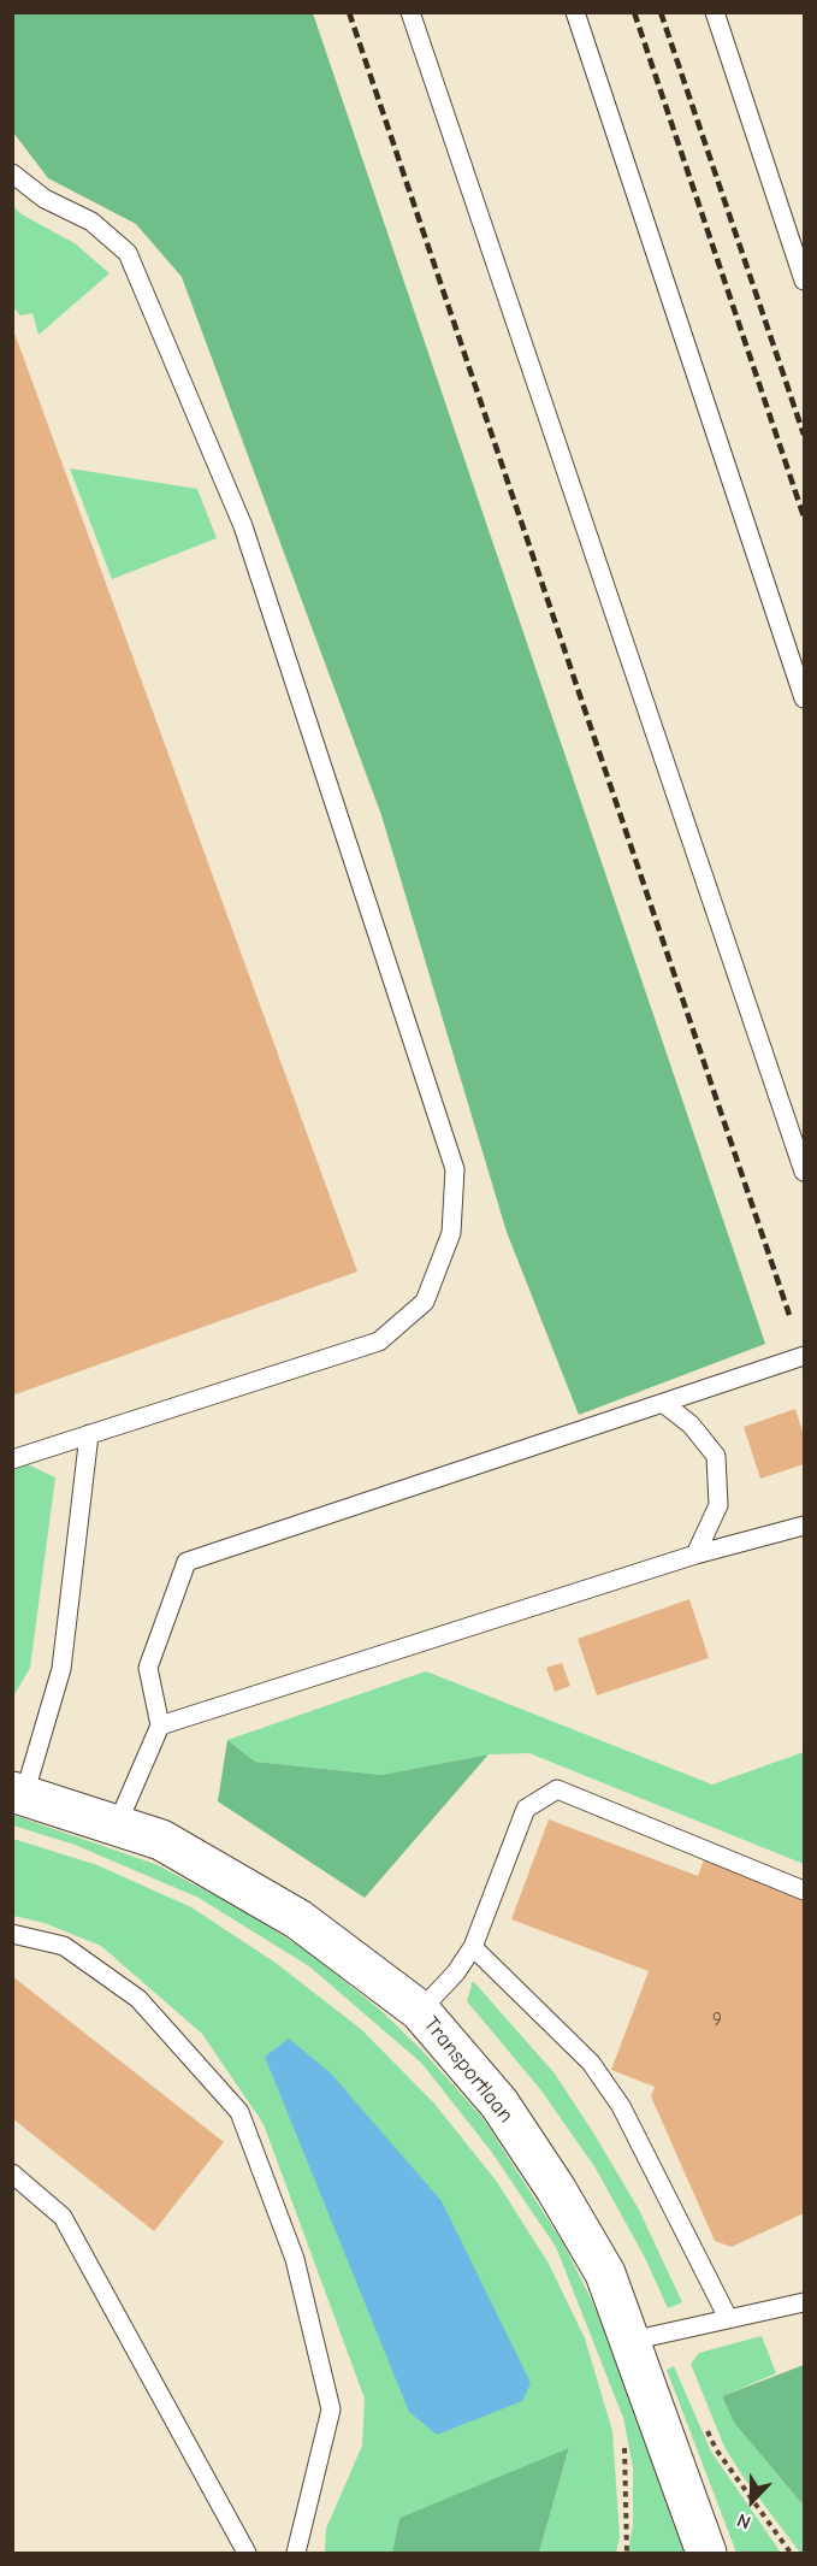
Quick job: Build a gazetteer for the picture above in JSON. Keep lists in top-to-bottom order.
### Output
{
  "streets": {
    "street": ["Transportlaan"]
  },
  "house_numbers": ["9"],
  "north": "bottom"
}
